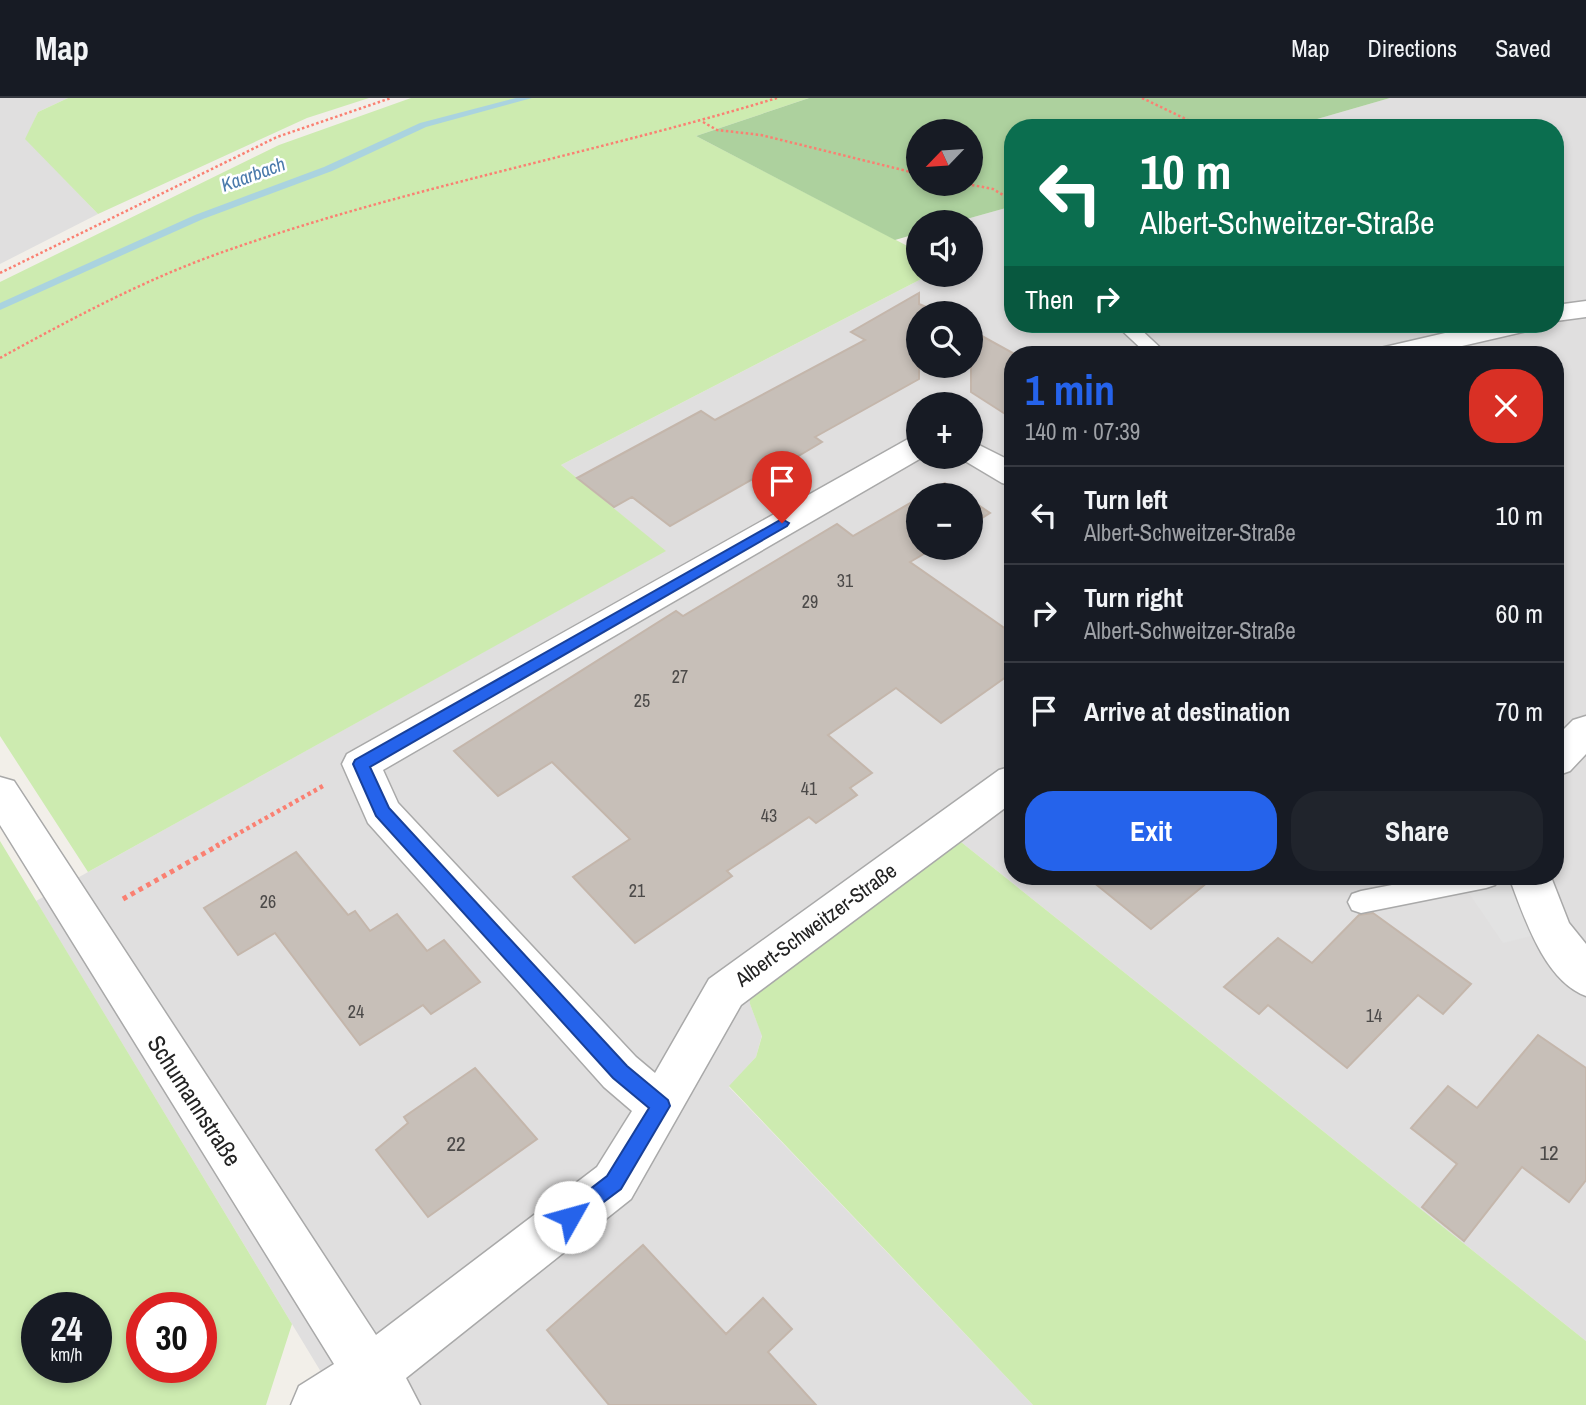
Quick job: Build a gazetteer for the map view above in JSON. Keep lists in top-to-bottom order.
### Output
{
  "streets": {
    "street": ["Albert-Schweitzer-Straße", "Schumannstraße"]
  },
  "crossings": [
    ["Albert-Schweitzer-Straße", "Schumannstraße"]
  ],
  "water": ["Kaarbach"],
  "house_numbers": [
    "31",
    "29",
    "27",
    "25",
    "41",
    "43",
    "21",
    "26",
    "24",
    "14",
    "22",
    "12"
  ],
  "north": "bottom left",
  "page": {
    "header": "Map",
    "nav": ["Map", "Directions", "Saved"],
    "map_buttons": ["+", "−"],
    "turn": ["10 m", "Albert-Schweitzer-Straße"],
    "then": "Then",
    "heading": ["1 min", "140 m · 07:39"],
    "list": [
      {
        "name": "Turn left",
        "note": "Albert-Schweitzer-Straße",
        "value": "10 m"
      },
      {
        "name": "Turn right",
        "note": "Albert-Schweitzer-Straße",
        "value": "60 m"
      },
      {
        "name": "Arrive at destination",
        "value": "70 m"
      }
    ],
    "buttons": ["Exit", "Share"],
    "speed": "24 km/h",
    "limit": "30"
  }
}
